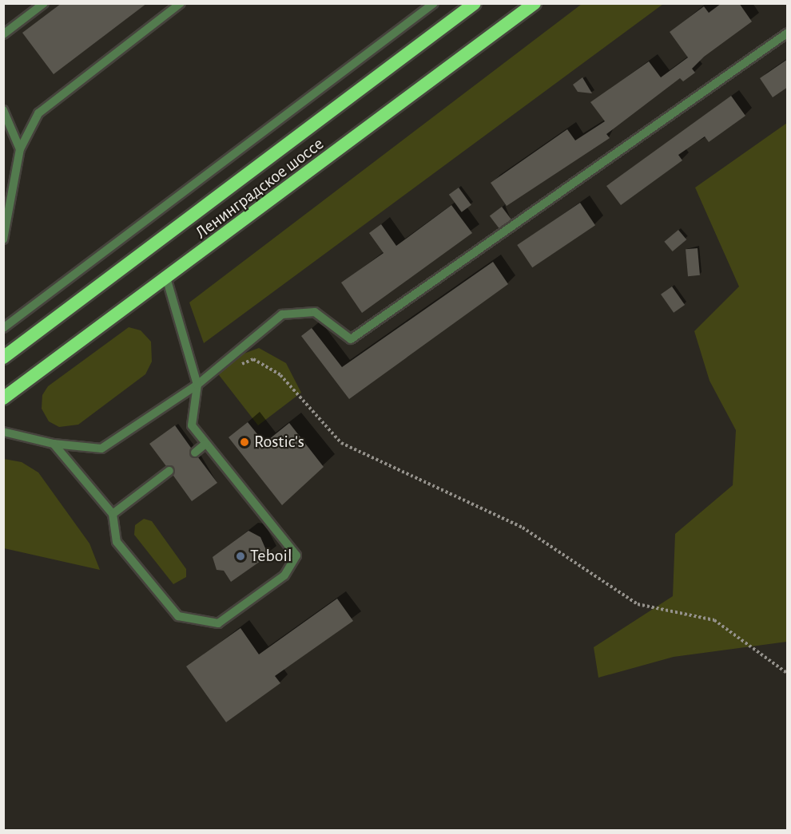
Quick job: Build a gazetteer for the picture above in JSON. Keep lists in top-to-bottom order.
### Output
{
  "streets": {
    "highway": ["Ленинградское шоссе"]
  },
  "places": ["Rostic's", "Teboil"]
}
